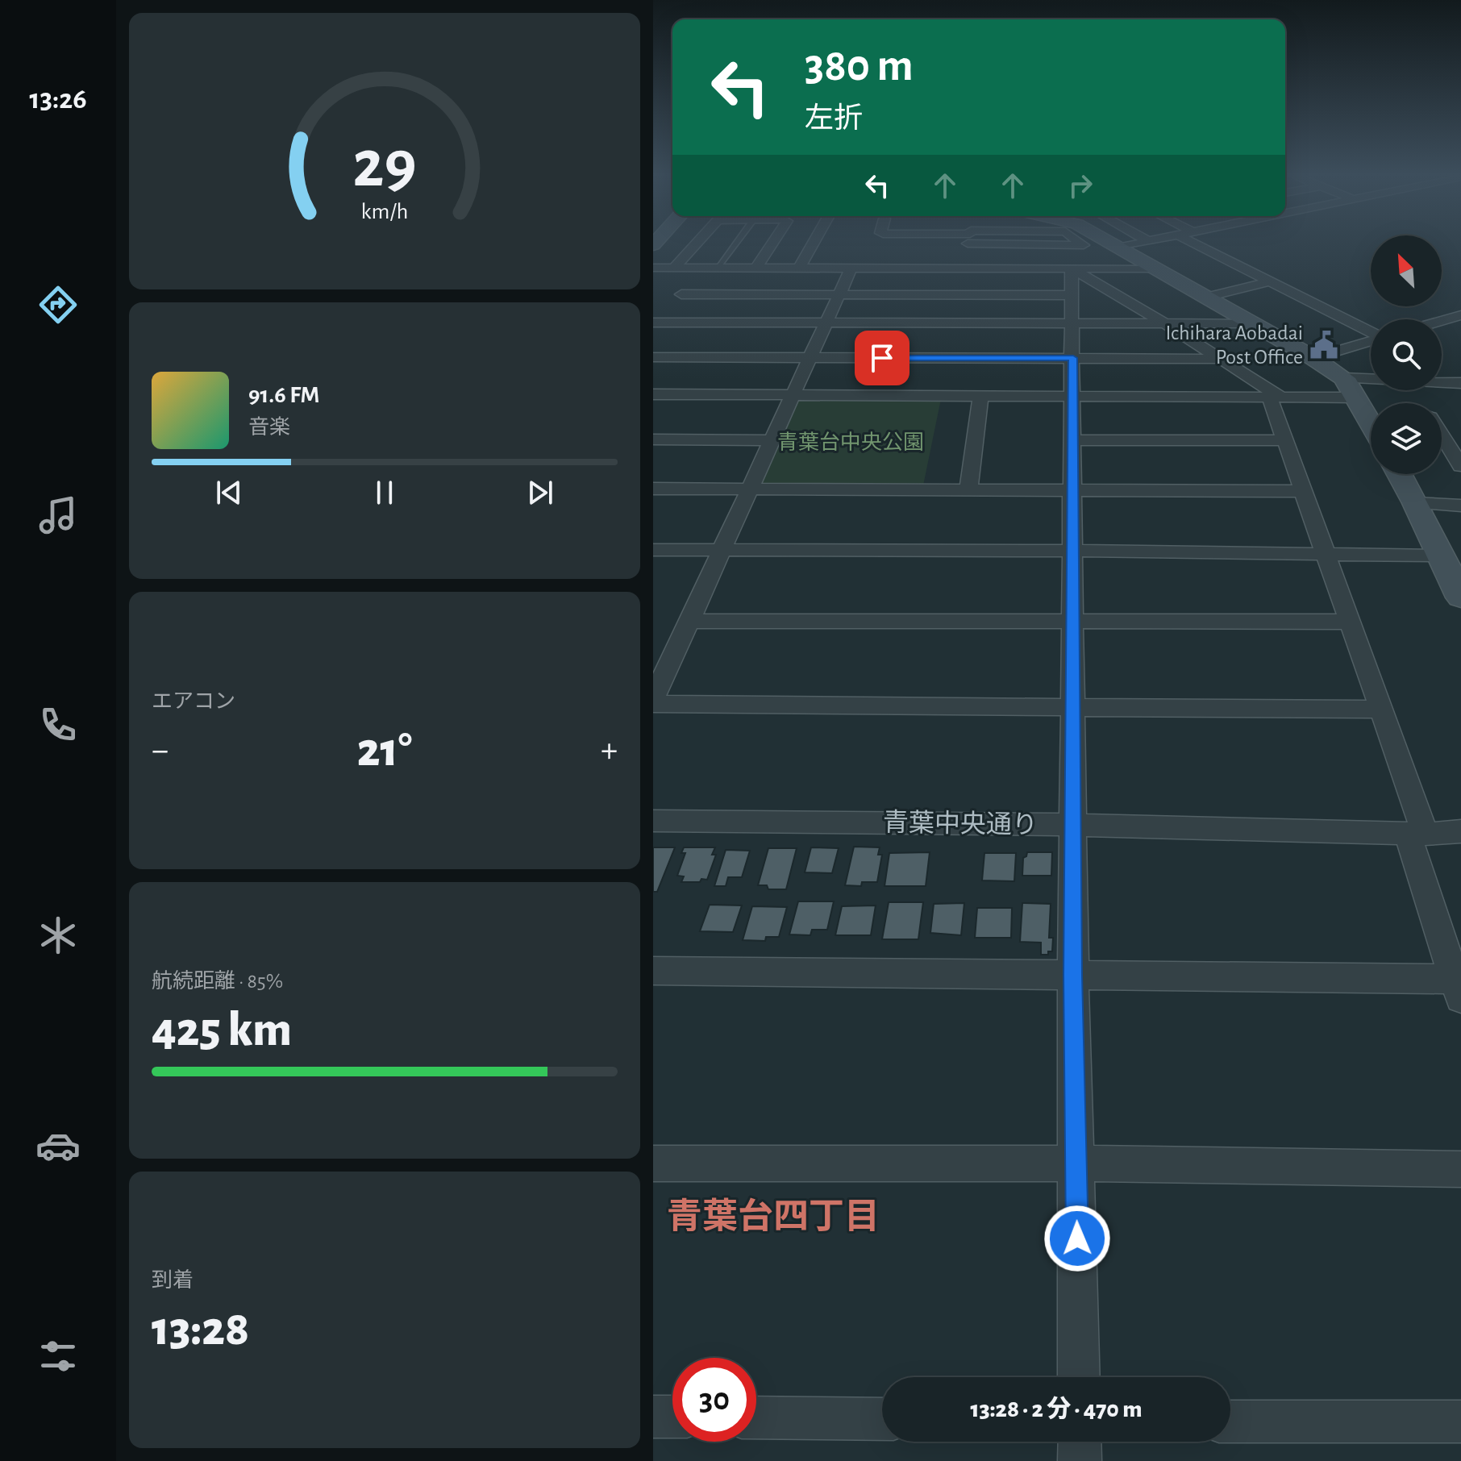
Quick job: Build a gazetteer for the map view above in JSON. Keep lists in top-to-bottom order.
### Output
{
  "streets": {
    "street": ["青葉中央通り"]
  },
  "districts": ["青葉台四丁目"],
  "parks": ["青葉台中央公園"],
  "places": {
    "public building": ["Ichihara Aobadai Post Office"]
  },
  "north": "top left",
  "page": {
    "tabs": "13:26",
    "turn": ["380 m", "左折"],
    "song": ["91.6 FM", "音楽"],
    "tile": [
      "エアコン",
      ["航続距離 · 85%", "425 km"],
      ["到着", "13:28"]
    ],
    "heat": ["−", "21°", "+"],
    "limit": "30",
    "trip": "13:28 · 2 分 · 470 m",
    "gauge": ["29", "km/h"]
  }
}
